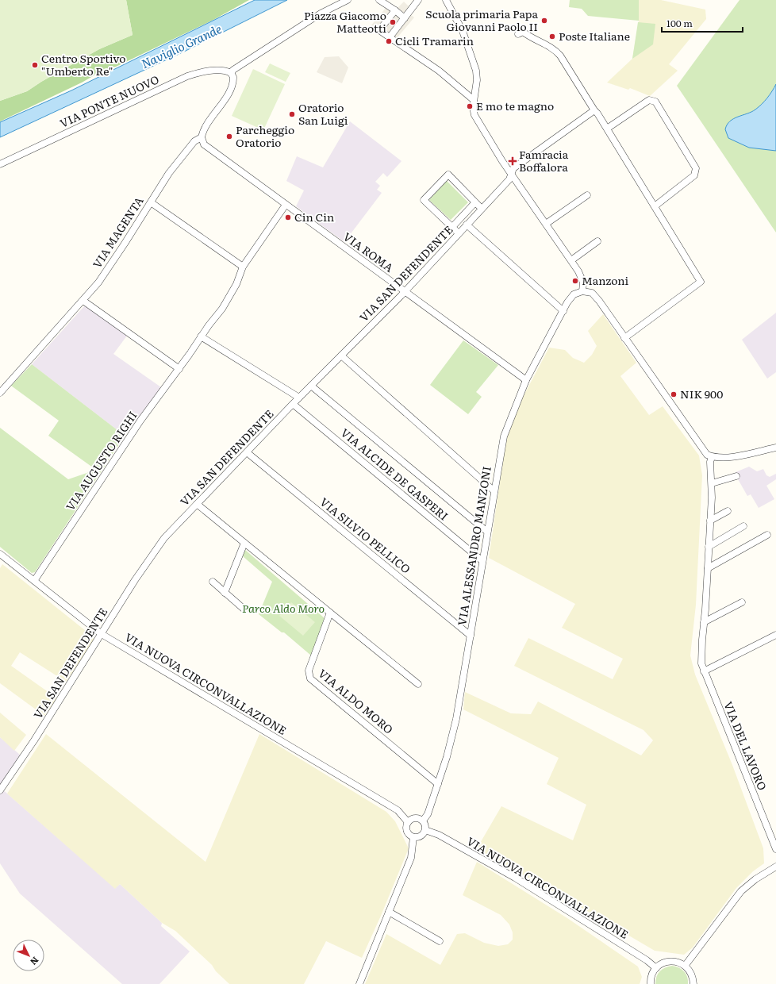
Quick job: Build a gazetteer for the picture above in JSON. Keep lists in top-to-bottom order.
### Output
{
  "streets": {
    "street": [
      "VIA PONTE NUOVO",
      "VIA MAGENTA",
      "VIA ROMA",
      "VIA SAN DEFENDENTE",
      "VIA AUGUSTO RIGHI",
      "VIA ALCIDE DE GASPERI",
      "VIA SILVIO PELLICO",
      "VIA ALESSANDRO MANZONI",
      "VIA NUOVA CIRCONVALLAZIONE",
      "VIA ALDO MORO",
      "VIA DEL LAVORO"
    ]
  },
  "crossings": [
    ["VIA PONTE NUOVO", "VIA MAGENTA"],
    ["VIA MAGENTA", "VIA ROMA"],
    ["VIA ROMA", "VIA SAN DEFENDENTE"],
    ["VIA ROMA", "VIA AUGUSTO RIGHI"],
    ["VIA ROMA", "VIA ALESSANDRO MANZONI"],
    ["VIA SAN DEFENDENTE", "VIA ALCIDE DE GASPERI"],
    ["VIA SAN DEFENDENTE", "VIA SILVIO PELLICO"],
    ["VIA SAN DEFENDENTE", "VIA NUOVA CIRCONVALLAZIONE"],
    ["VIA AUGUSTO RIGHI", "VIA NUOVA CIRCONVALLAZIONE"],
    ["VIA ALCIDE DE GASPERI", "VIA ALESSANDRO MANZONI"],
    ["VIA SILVIO PELLICO", "VIA ALESSANDRO MANZONI"],
    ["VIA ALESSANDRO MANZONI", "VIA NUOVA CIRCONVALLAZIONE"],
    ["VIA ALESSANDRO MANZONI", "VIA ALDO MORO"]
  ],
  "water": ["Naviglio Grande"],
  "parks": ["Parco Aldo Moro"],
  "places": {
    "other": [
      "Scuola primaria Papa Giovanni Paolo II",
      "Piazza Giacomo Matteotti",
      "Poste Italiane",
      "Cicli Tramarin",
      "Centro Sportivo \"Umberto Re\"",
      "E mo te magno",
      "Oratorio San Luigi",
      "Parcheggio Oratorio",
      "Cin Cin",
      "Manzoni",
      "NIK 900"
    ],
    "health": ["Famracia Boffalora"]
  },
  "scale_bar": "100 m",
  "north": "bottom right"
}
